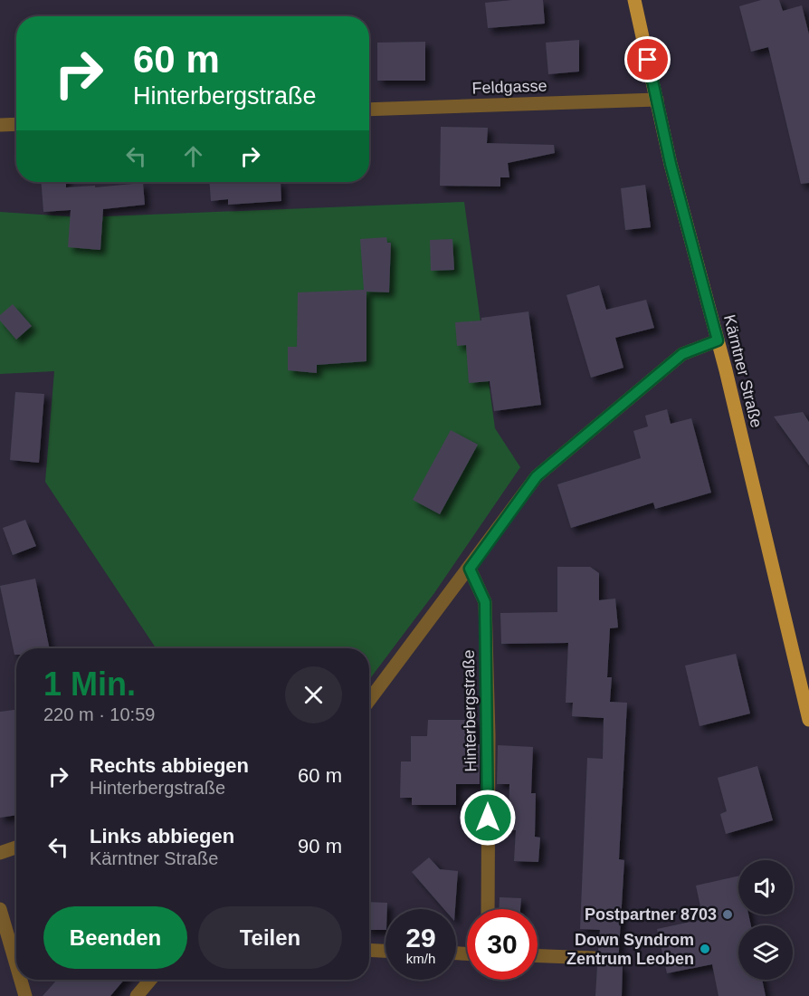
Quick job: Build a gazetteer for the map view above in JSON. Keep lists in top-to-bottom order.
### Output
{
  "streets": {
    "main road": ["Kärntner Straße"],
    "street": ["Feldgasse", "Hinterbergstraße"]
  },
  "crossings": [
    ["Feldgasse", "Kärntner Straße"]
  ],
  "places": ["Postpartner 8703", "Down Syndrom Zentrum Leoben"],
  "page": {
    "turn": ["60 m", "Hinterbergstraße"],
    "heading": ["1 Min.", "220 m · 10:59"],
    "list": [
      {
        "name": "Rechts abbiegen",
        "note": "Hinterbergstraße",
        "value": "60 m"
      },
      {
        "name": "Links abbiegen",
        "note": "Kärntner Straße",
        "value": "90 m"
      }
    ],
    "buttons": ["Beenden", "Teilen"],
    "speed": "29 km/h",
    "limit": "30"
  }
}
